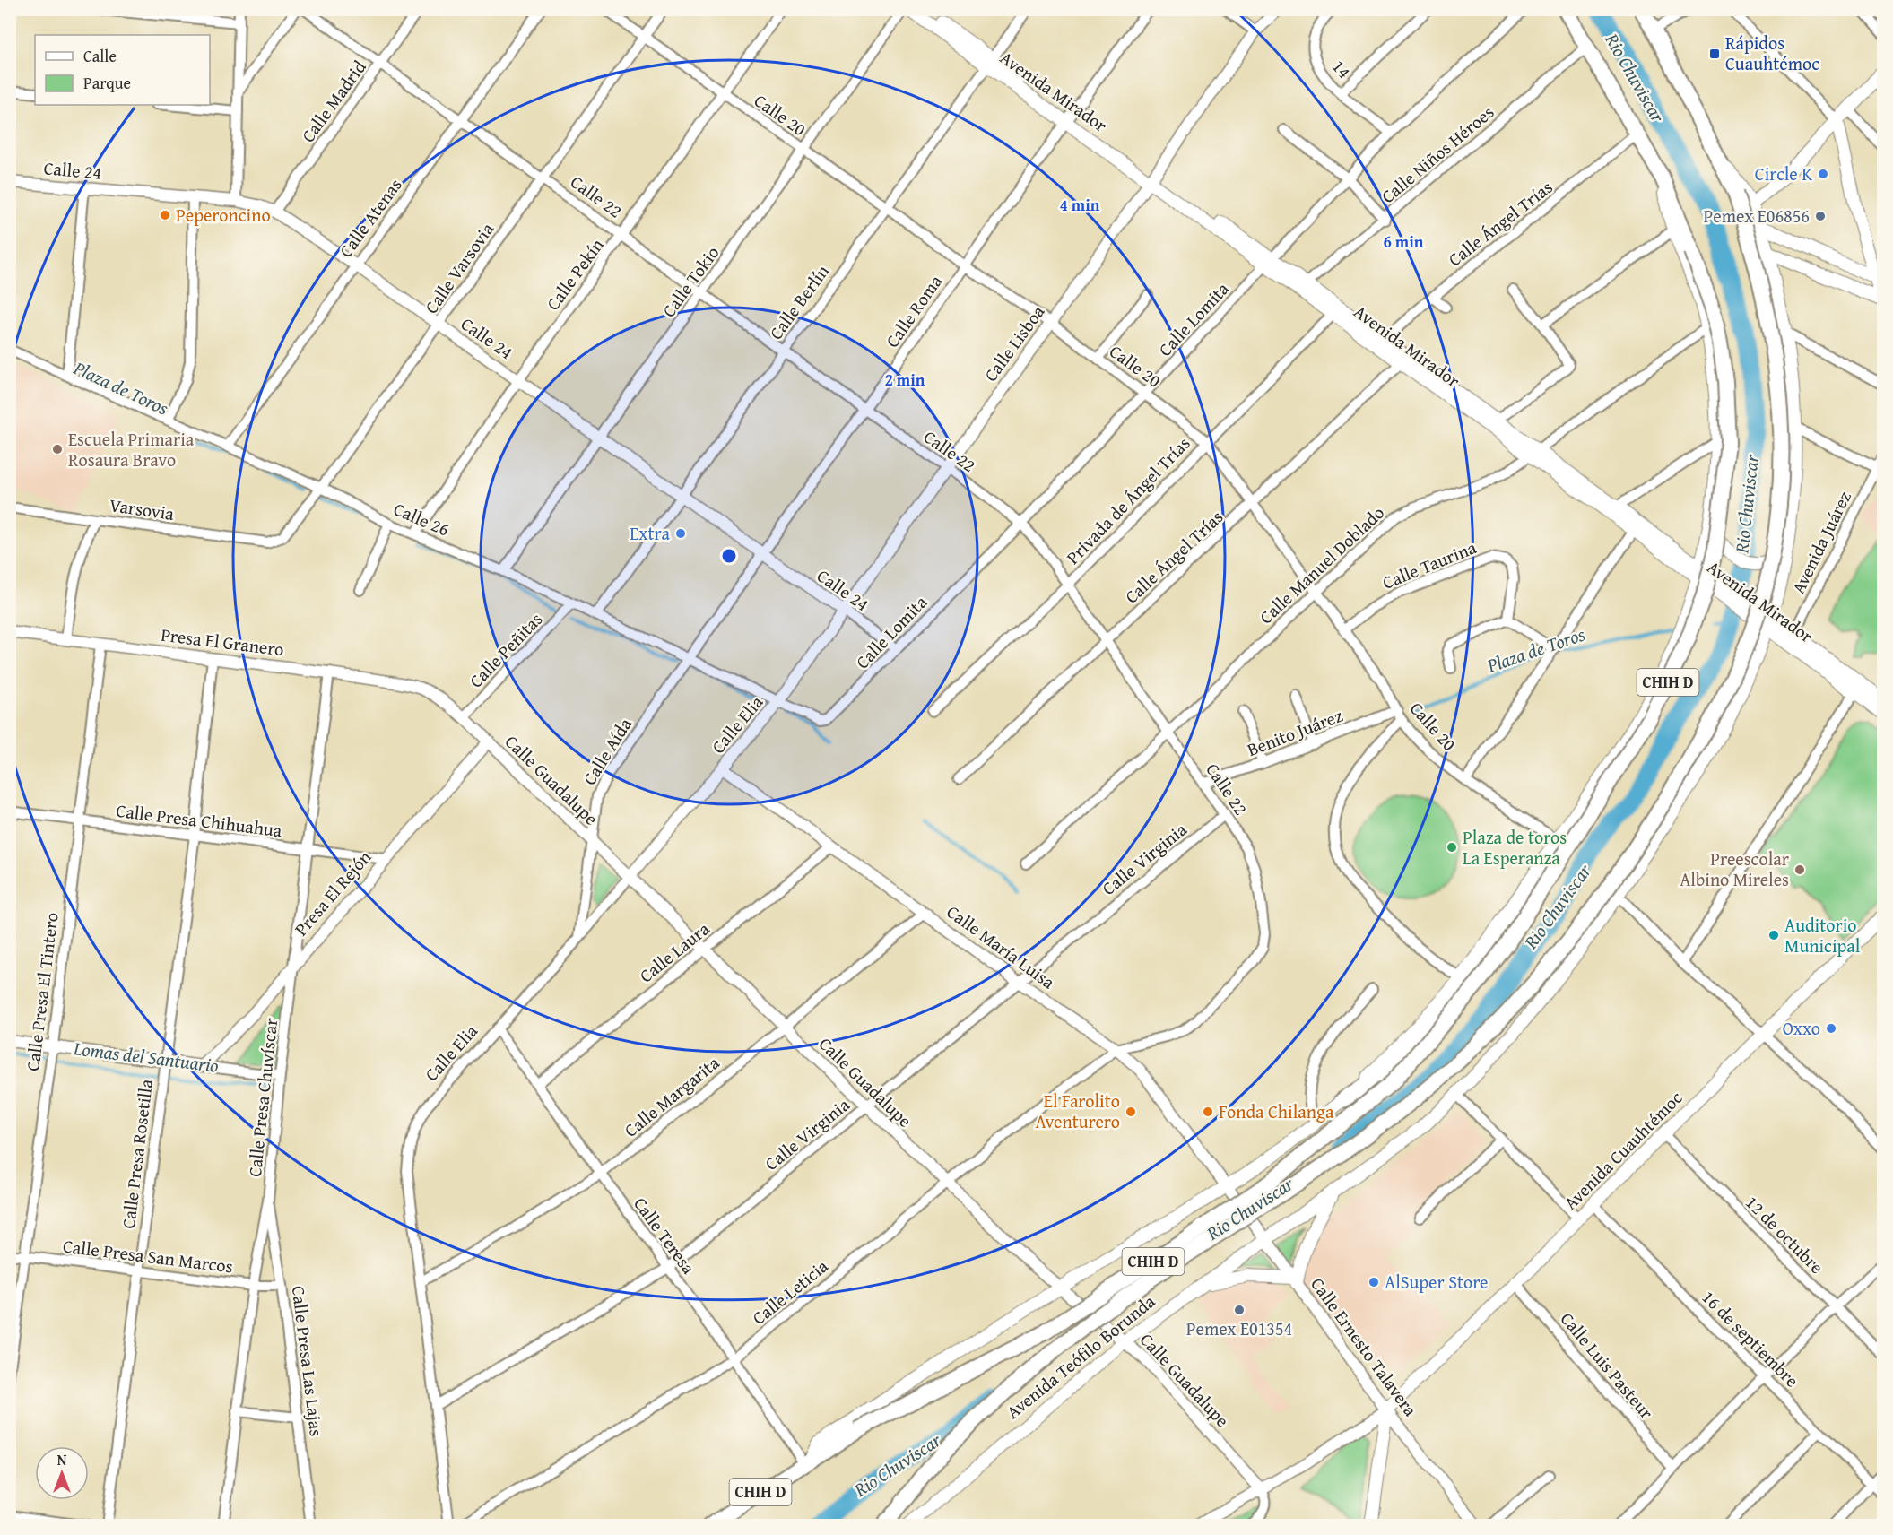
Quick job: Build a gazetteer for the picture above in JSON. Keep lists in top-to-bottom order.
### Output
{
  "streets": {
    "main road": [
      "Avenida Mirador",
      "CHIH D",
      "Avenida Cuauhtémoc",
      "Avenida Teófilo Borunda"
    ],
    "street": [
      "14",
      "Calle Madrid",
      "Calle 20",
      "Calle Niños Héroes",
      "Calle 24",
      "Calle 22",
      "Calle Atenas",
      "Calle Ángel Trías",
      "Calle Varsovia",
      "Calle Pekín",
      "Calle Tokio",
      "Calle Berlín",
      "Calle Roma",
      "Calle Lomita",
      "Calle Lisboa",
      "Privada de Ángel Trías",
      "Varsovia",
      "Calle 26",
      "Avenida Juárez",
      "Calle Manuel Doblado",
      "Calle Taurina",
      "Presa El Granero",
      "Calle Peñitas",
      "Calle Elia",
      "Benito Juárez",
      "Calle Aída",
      "Calle Guadalupe",
      "Calle Presa Chihuahua",
      "Calle Virginia",
      "Presa El Rejón",
      "Calle María Luisa",
      "Calle Laura",
      "Calle Presa El Tintero",
      "Calle Margarita",
      "Calle Presa Chuvíscar",
      "Calle Presa Rosetilla",
      "12 de octubre",
      "Calle Teresa",
      "Calle Presa San Marcos",
      "Calle Leticia",
      "16 de septiembre",
      "Calle Ernesto Talavera",
      "Calle Presa Las Lajas",
      "Calle Luis Pasteur"
    ]
  },
  "crossings": [
    ["14", "Calle Lomita"],
    ["Avenida Mirador", "Calle Niños Héroes"],
    ["Avenida Mirador", "Calle Ángel Trías"],
    ["Avenida Mirador", "Calle Berlín"],
    ["Avenida Mirador", "Calle Roma"],
    ["Avenida Mirador", "Calle Lomita"],
    ["Avenida Mirador", "Calle Lisboa"],
    ["Avenida Mirador", "Privada de Ángel Trías"],
    ["Avenida Mirador", "Avenida Juárez"],
    ["Avenida Mirador", "Calle Manuel Doblado"],
    ["Avenida Mirador", "Avenida Teófilo Borunda"],
    ["Calle Madrid", "Calle 24"],
    ["Calle Madrid", "Calle 22"],
    ["Calle 20", "Calle Ángel Trías"],
    ["Calle 20", "Calle Varsovia"],
    ["Calle 20", "Calle Pekín"],
    ["Calle 20", "Calle Tokio"],
    ["Calle 20", "Calle Berlín"],
    ["Calle 20", "Calle Roma"],
    ["Calle 20", "Calle Lomita"],
    ["Calle 20", "Calle Lisboa"],
    ["Calle 20", "Privada de Ángel Trías"],
    ["Calle 20", "Calle Manuel Doblado"],
    ["Calle 20", "Calle Taurina"],
    ["Calle 20", "Benito Juárez"],
    ["Calle 20", "Avenida Teófilo Borunda"],
    ["Calle Niños Héroes", "Avenida Teófilo Borunda"],
    ["Calle 24", "Calle Atenas"],
    ["Calle 24", "Calle Varsovia"],
    ["Calle 24", "Calle Pekín"],
    ["Calle 24", "Calle Tokio"],
    ["Calle 24", "Calle Berlín"],
    ["Calle 24", "Calle Roma"],
    ["Calle 24", "Calle Lomita"],
    ["Calle 24", "Calle Lisboa"],
    ["Calle 22", "Calle Atenas"],
    ["Calle 22", "Calle Ángel Trías"],
    ["Calle 22", "Calle Varsovia"],
    ["Calle 22", "Calle Pekín"],
    ["Calle 22", "Calle Tokio"],
    ["Calle 22", "Calle Berlín"],
    ["Calle 22", "Calle Roma"],
    ["Calle 22", "Calle Lomita"],
    ["Calle 22", "Calle Lisboa"],
    ["Calle 22", "Privada de Ángel Trías"],
    ["Calle 22", "Calle Manuel Doblado"],
    ["Calle 22", "Benito Juárez"],
    ["Calle 22", "Calle Virginia"],
    ["Calle 22", "Calle María Luisa"],
    ["Calle 22", "Calle Leticia"],
    ["Calle Atenas", "Calle 26"],
    ["Calle Ángel Trías", "Avenida Teófilo Borunda"],
    ["Calle Varsovia", "Varsovia"],
    ["Calle Varsovia", "Calle 26"],
    ["Calle Pekín", "Calle 26"],
    ["Calle Tokio", "Calle 26"],
    ["Calle Berlín", "Calle 26"],
    ["Calle Roma", "Calle 26"],
    ["Calle Roma", "Calle Aída"],
    ["Calle Lomita", "Calle 26"],
    ["Calle Lisboa", "Calle 26"],
    ["Calle Lisboa", "Calle Elia"],
    ["Varsovia", "Presa El Granero"],
    ["Calle 26", "Calle Peñitas"],
    ["Calle 26", "Calle Elia"],
    ["Calle 26", "Calle Aída"],
    ["Calle Manuel Doblado", "Avenida Teófilo Borunda"],
    ["Presa El Granero", "Calle Guadalupe"],
    ["Presa El Granero", "Calle Presa El Tintero"],
    ["Presa El Granero", "Calle Presa Chuvíscar"],
    ["Presa El Granero", "Calle Presa Rosetilla"],
    ["Calle Peñitas", "Calle Guadalupe"],
    ["CHIH D", "Avenida Teófilo Borunda"],
    ["Calle Elia", "Calle Aída"],
    ["Calle Elia", "Calle Guadalupe"],
    ["Calle Elia", "Calle Virginia"],
    ["Calle Elia", "Calle María Luisa"],
    ["Calle Elia", "Calle Margarita"],
    ["Calle Elia", "Calle Teresa"],
    ["Calle Aída", "Calle Guadalupe"],
    ["Calle Guadalupe", "Calle Virginia"],
    ["Calle Guadalupe", "Presa El Rejón"],
    ["Calle Guadalupe", "Calle Laura"],
    ["Calle Guadalupe", "Calle Margarita"],
    ["Calle Guadalupe", "Calle Leticia"],
    ["Calle Guadalupe", "Avenida Teófilo Borunda"],
    ["Calle Presa Chihuahua", "Presa El Rejón"],
    ["Calle Presa Chihuahua", "Calle Presa El Tintero"],
    ["Calle Presa Chihuahua", "Calle Presa Chuvíscar"],
    ["Calle Presa Chihuahua", "Calle Presa Rosetilla"],
    ["Calle Virginia", "Calle María Luisa"],
    ["Calle Virginia", "Calle Teresa"],
    ["Presa El Rejón", "Calle Presa Chuvíscar"],
    ["Calle María Luisa", "Calle Laura"],
    ["Calle María Luisa", "Calle Margarita"],
    ["Calle María Luisa", "Calle Leticia"],
    ["Calle María Luisa", "Calle Ernesto Talavera"],
    ["Calle María Luisa", "Avenida Teófilo Borunda"],
    ["Calle Laura", "Calle Teresa"],
    ["Calle Presa El Tintero", "Calle Presa San Marcos"],
    ["Calle Margarita", "Calle Teresa"],
    ["Calle Presa Chuvíscar", "Calle Presa San Marcos"],
    ["Calle Presa Chuvíscar", "Calle Presa Las Lajas"],
    ["Avenida Cuauhtémoc", "12 de octubre"],
    ["Avenida Cuauhtémoc", "16 de septiembre"],
    ["Avenida Cuauhtémoc", "Calle Ernesto Talavera"],
    ["Avenida Cuauhtémoc", "Calle Luis Pasteur"],
    ["Calle Presa Rosetilla", "Calle Presa San Marcos"],
    ["Calle Teresa", "Calle Leticia"],
    ["Calle Teresa", "Avenida Teófilo Borunda"],
    ["Calle Presa San Marcos", "Calle Presa Las Lajas"],
    ["Calle Ernesto Talavera", "Avenida Teófilo Borunda"]
  ],
  "water": ["Rio Chuviscar", "Plaza de Toros", "Lomas del Santuario"],
  "places": {
    "transit": ["Rápidos Cuauhtémoc"],
    "other": [
      "Circle K",
      "Peperoncino",
      "Pemex E06856",
      "Escuela Primaria Rosaura Bravo",
      "Extra",
      "Plaza de toros La Esperanza",
      "Preescolar Albino Mireles",
      "Auditorio Municipal",
      "Oxxo",
      "El Farolito Aventurero",
      "Fonda Chilanga",
      "AlSuper Store",
      "Pemex E01354"
    ]
  },
  "legend": ["Calle", "Parque"],
  "north": "top",
  "rings": ["4 min", "6 min", "2 min"]
}
